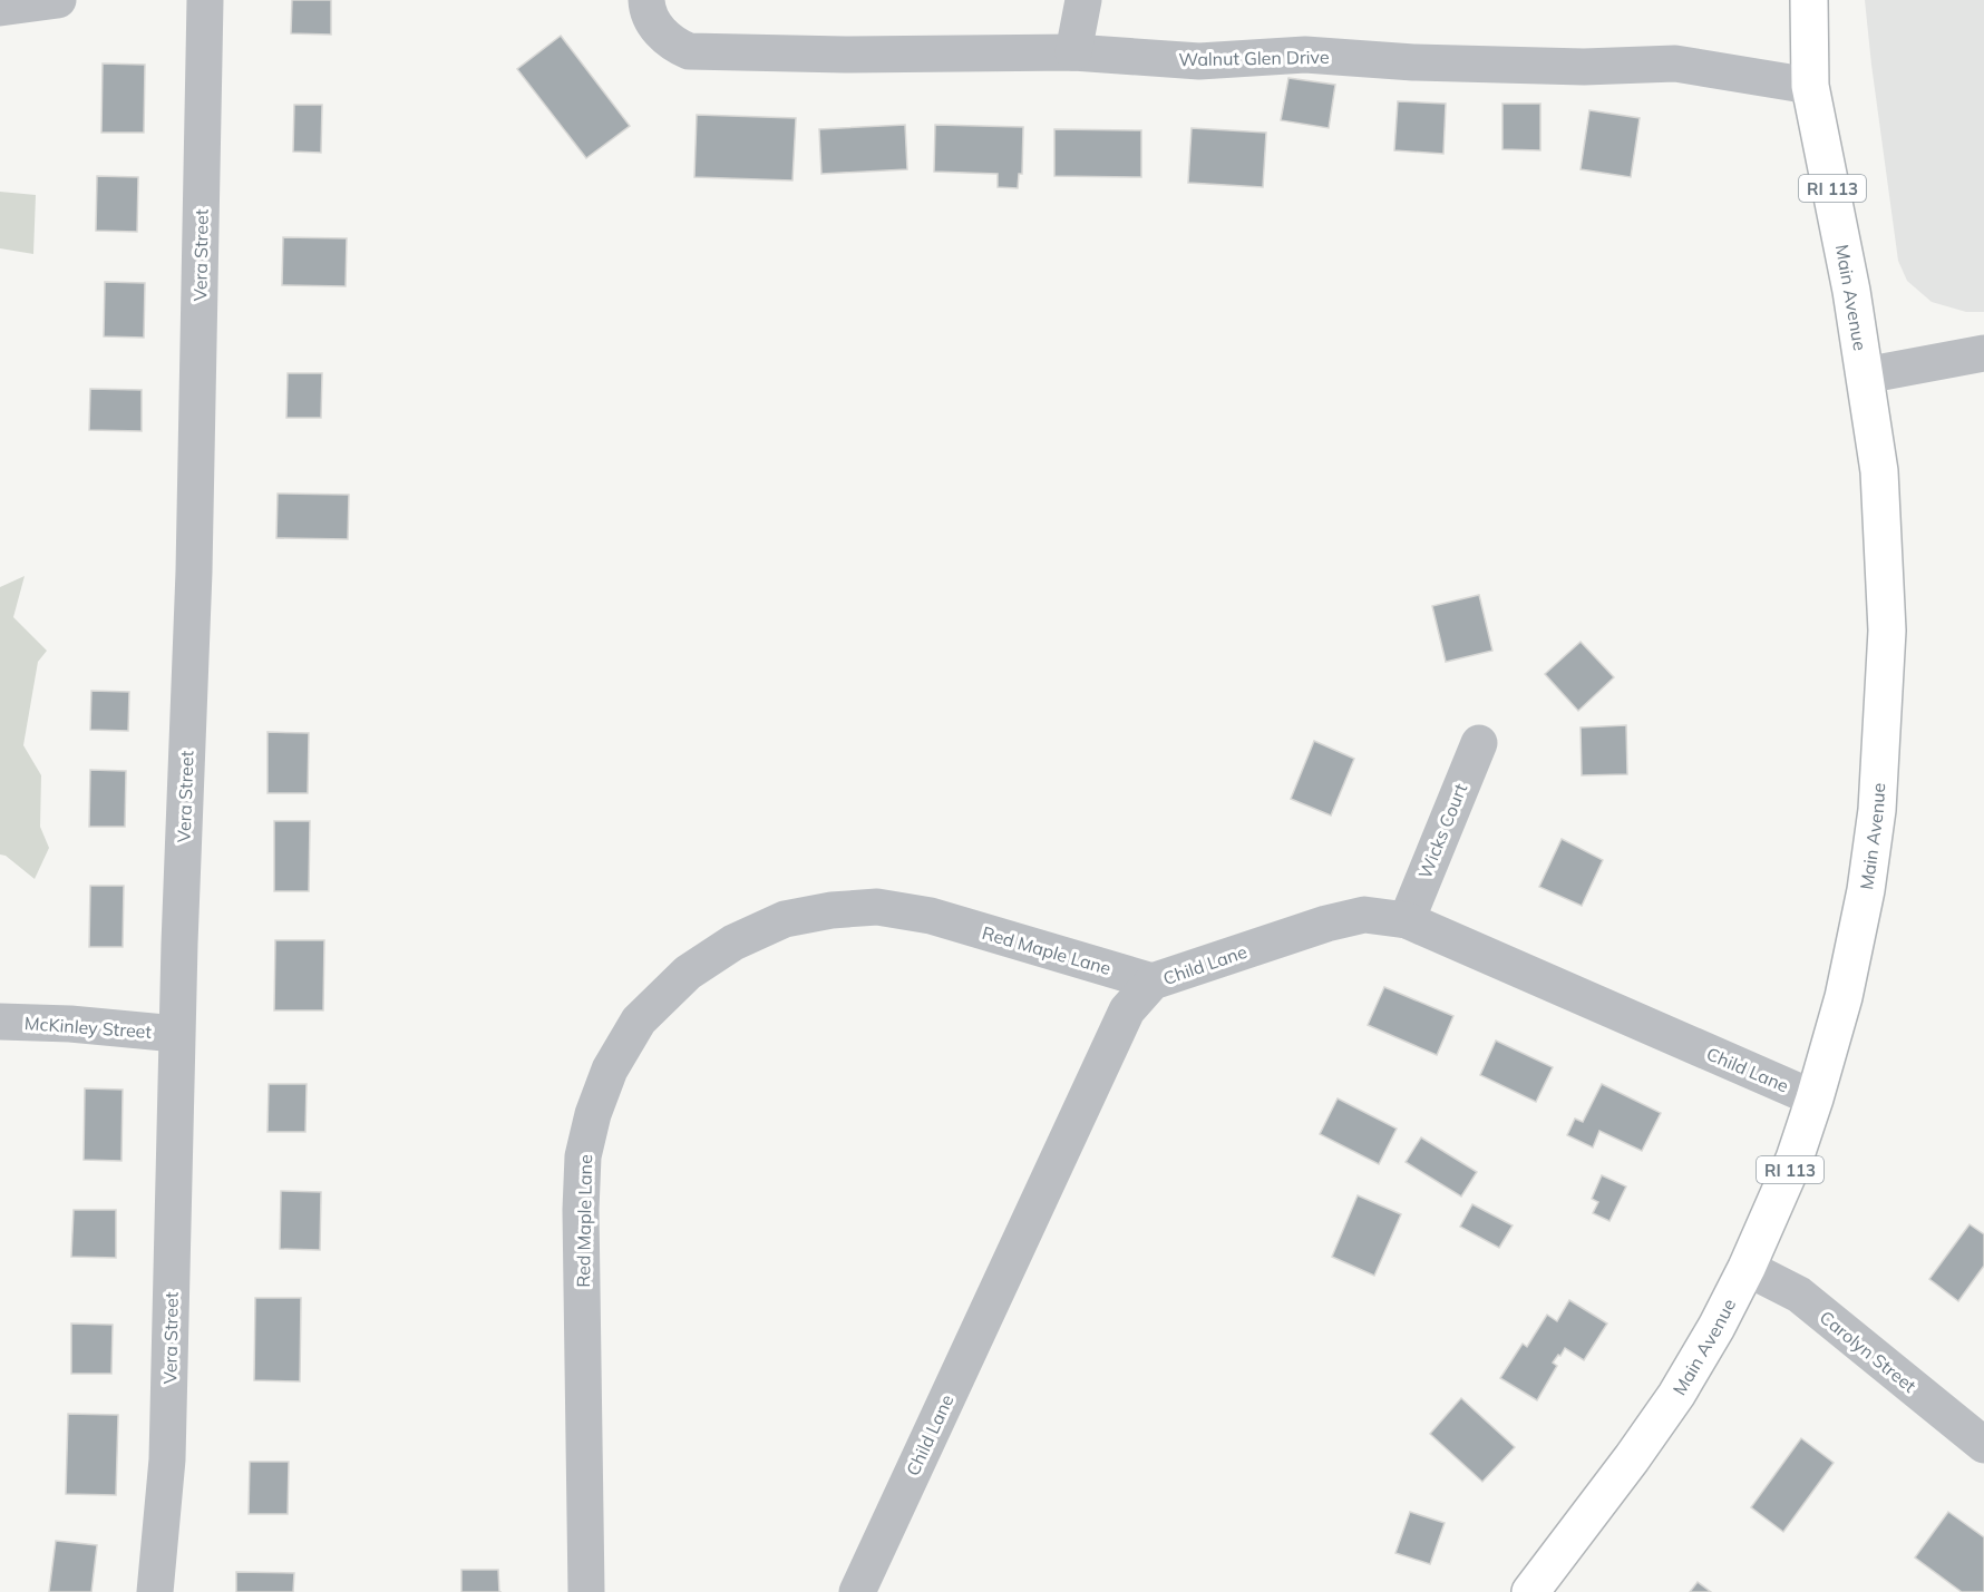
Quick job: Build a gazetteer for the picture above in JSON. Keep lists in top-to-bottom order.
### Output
{
  "streets": {
    "main road": ["RI 113", "Main Avenue"],
    "street": [
      "Walnut Glen Drive",
      "Vera Street",
      "Wicks Court",
      "Red Maple Lane",
      "Child Lane",
      "McKinley Street",
      "Carolyn Street"
    ]
  },
  "crossings": [
    ["Walnut Glen Drive", "Main Avenue"],
    ["Vera Street", "McKinley Street"],
    ["Main Avenue", "Child Lane"],
    ["Main Avenue", "Carolyn Street"],
    ["Wicks Court", "Child Lane"],
    ["Red Maple Lane", "Child Lane"]
  ]
}
